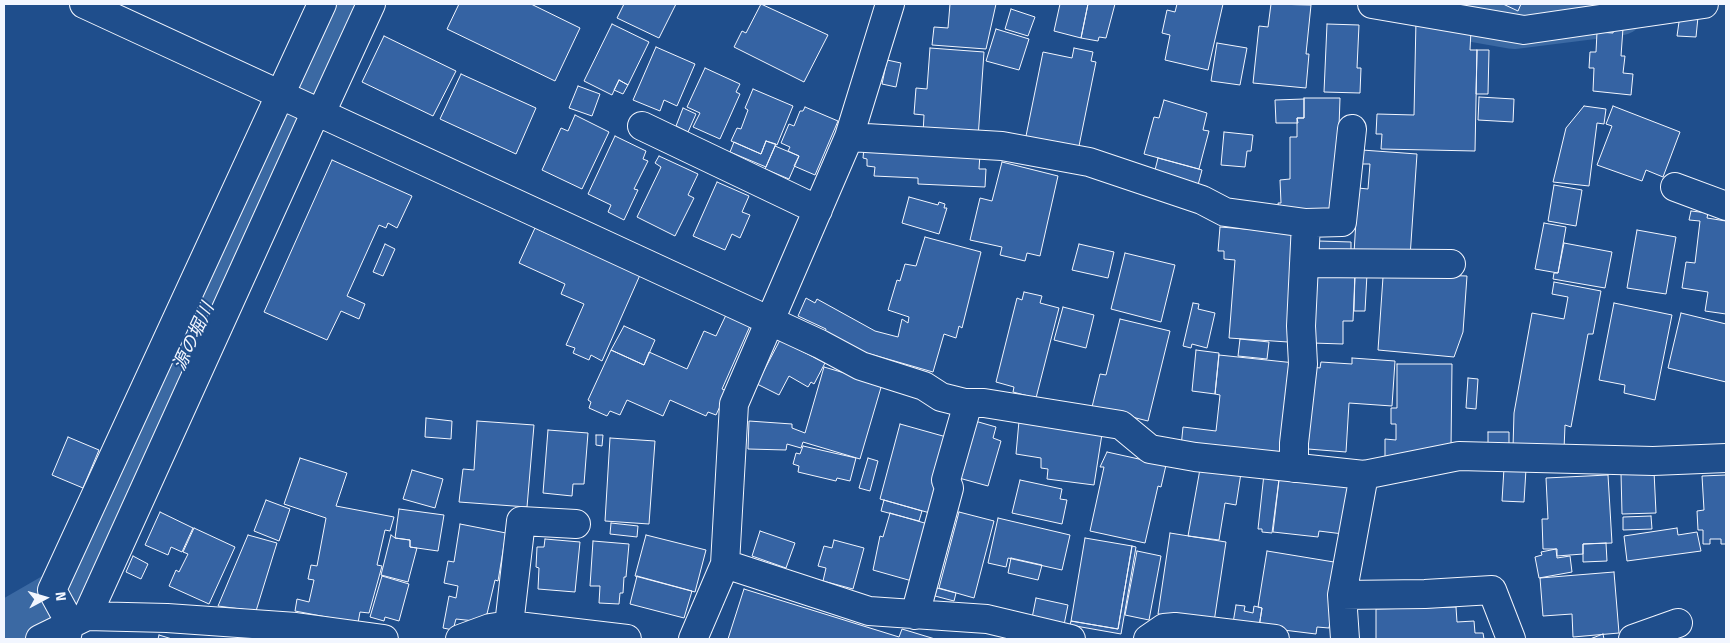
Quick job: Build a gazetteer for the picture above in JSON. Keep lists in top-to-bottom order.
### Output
{
  "water": ["源の堀川"],
  "north": "right"
}
